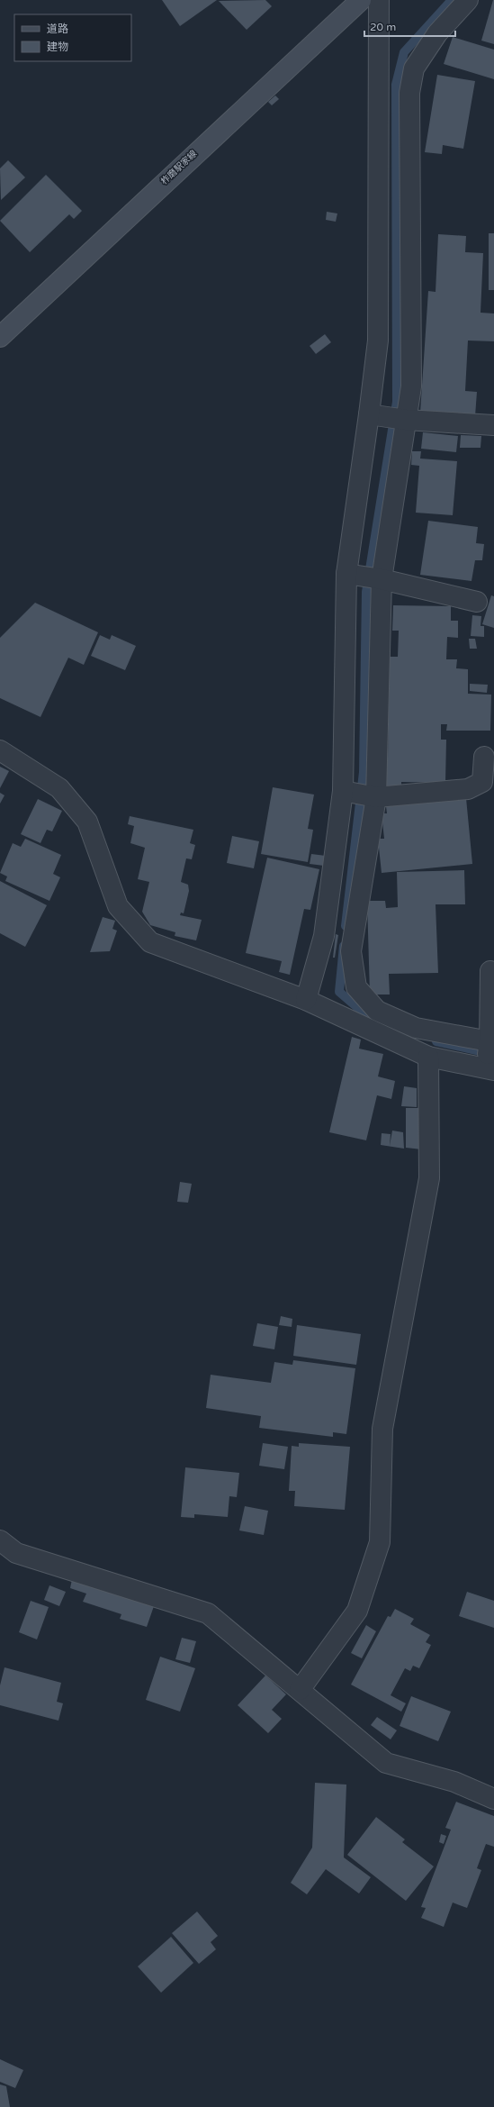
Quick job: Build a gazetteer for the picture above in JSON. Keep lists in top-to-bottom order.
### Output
{
  "streets": {
    "main road": ["柞磨駅家線"]
  },
  "legend": ["道路", "建物"],
  "scale_bar": "20 m"
}
